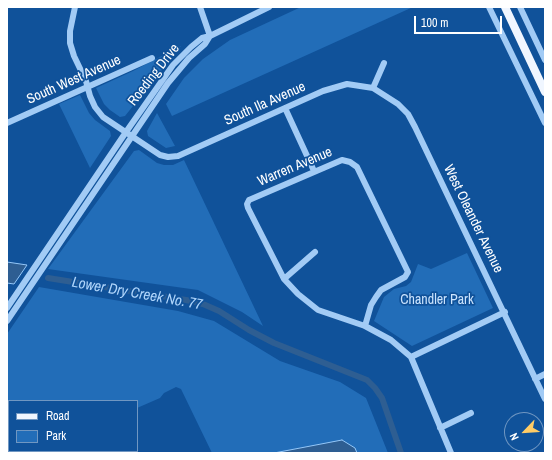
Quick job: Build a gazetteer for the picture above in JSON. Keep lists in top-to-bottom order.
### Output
{
  "streets": {
    "street": [
      "Roeding Drive",
      "South West Avenue",
      "South Ila Avenue",
      "Warren Avenue",
      "West Oleander Avenue"
    ]
  },
  "crossings": [
    ["Roeding Drive", "South Ila Avenue"],
    ["South Ila Avenue", "West Oleander Avenue"]
  ],
  "water": ["Lower Dry Creek No. 77"],
  "parks": ["Chandler Park"],
  "legend": ["Road", "Park"],
  "scale_bar": "100 m",
  "north": "bottom left"
}
